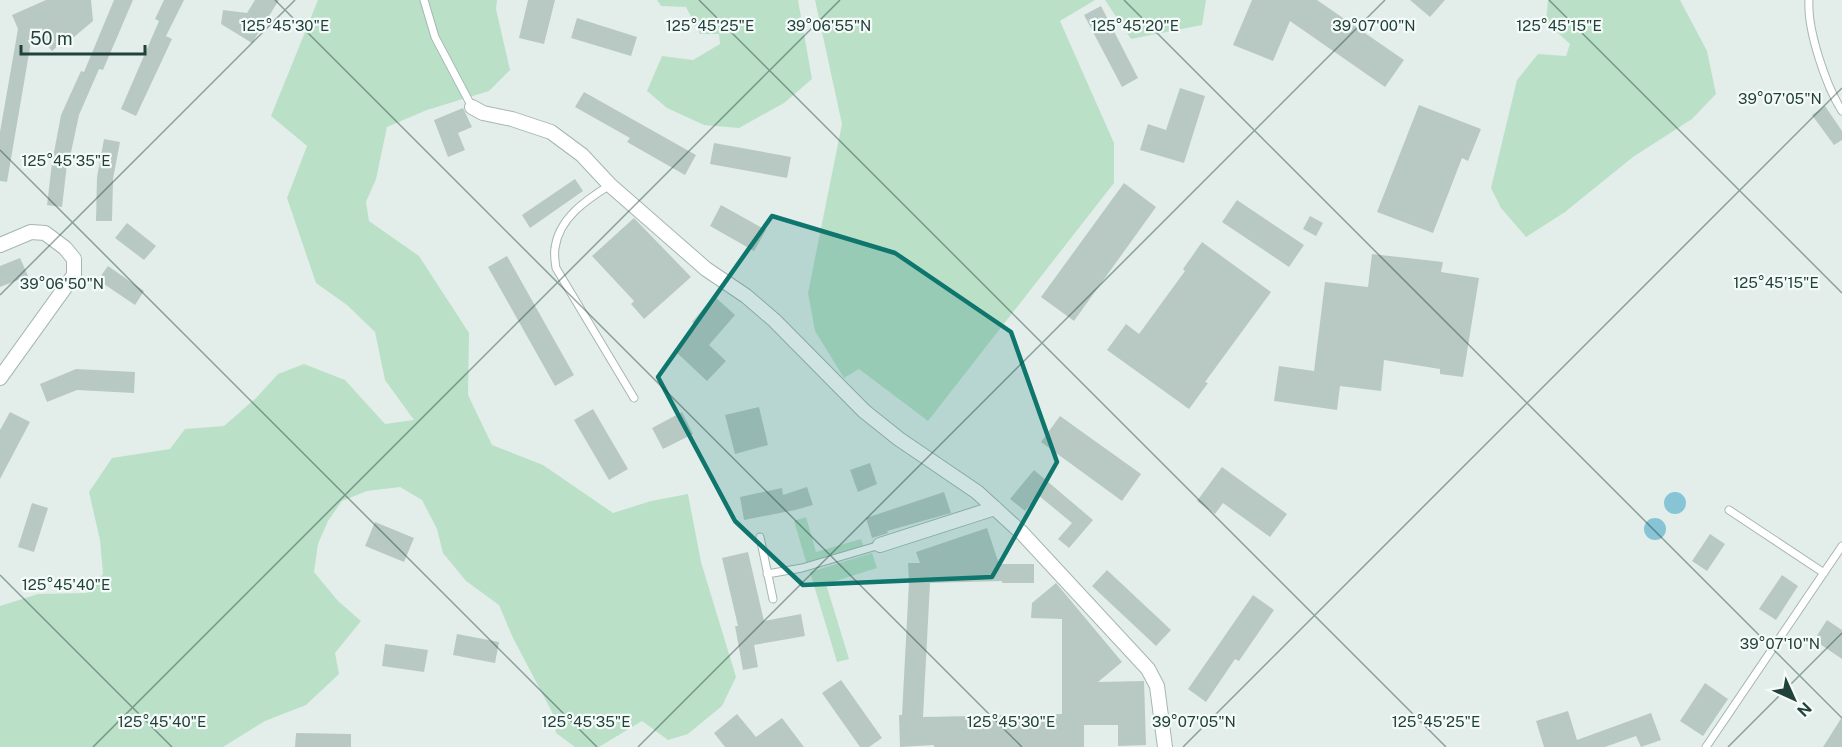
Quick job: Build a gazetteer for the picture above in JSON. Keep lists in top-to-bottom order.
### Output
{
  "scale_bar": "50 m",
  "north": "bottom right",
  "coordinates": [
    "125°45'30\"E",
    "125°45'25\"E",
    "39°06'55\"N",
    "125°45'20\"E",
    "39°07'00\"N",
    "125°45'15\"E",
    "39°07'05\"N",
    "125°45'35\"E",
    "39°06'50\"N",
    "125°45'40\"E",
    "39°07'10\"N"
  ]
}
